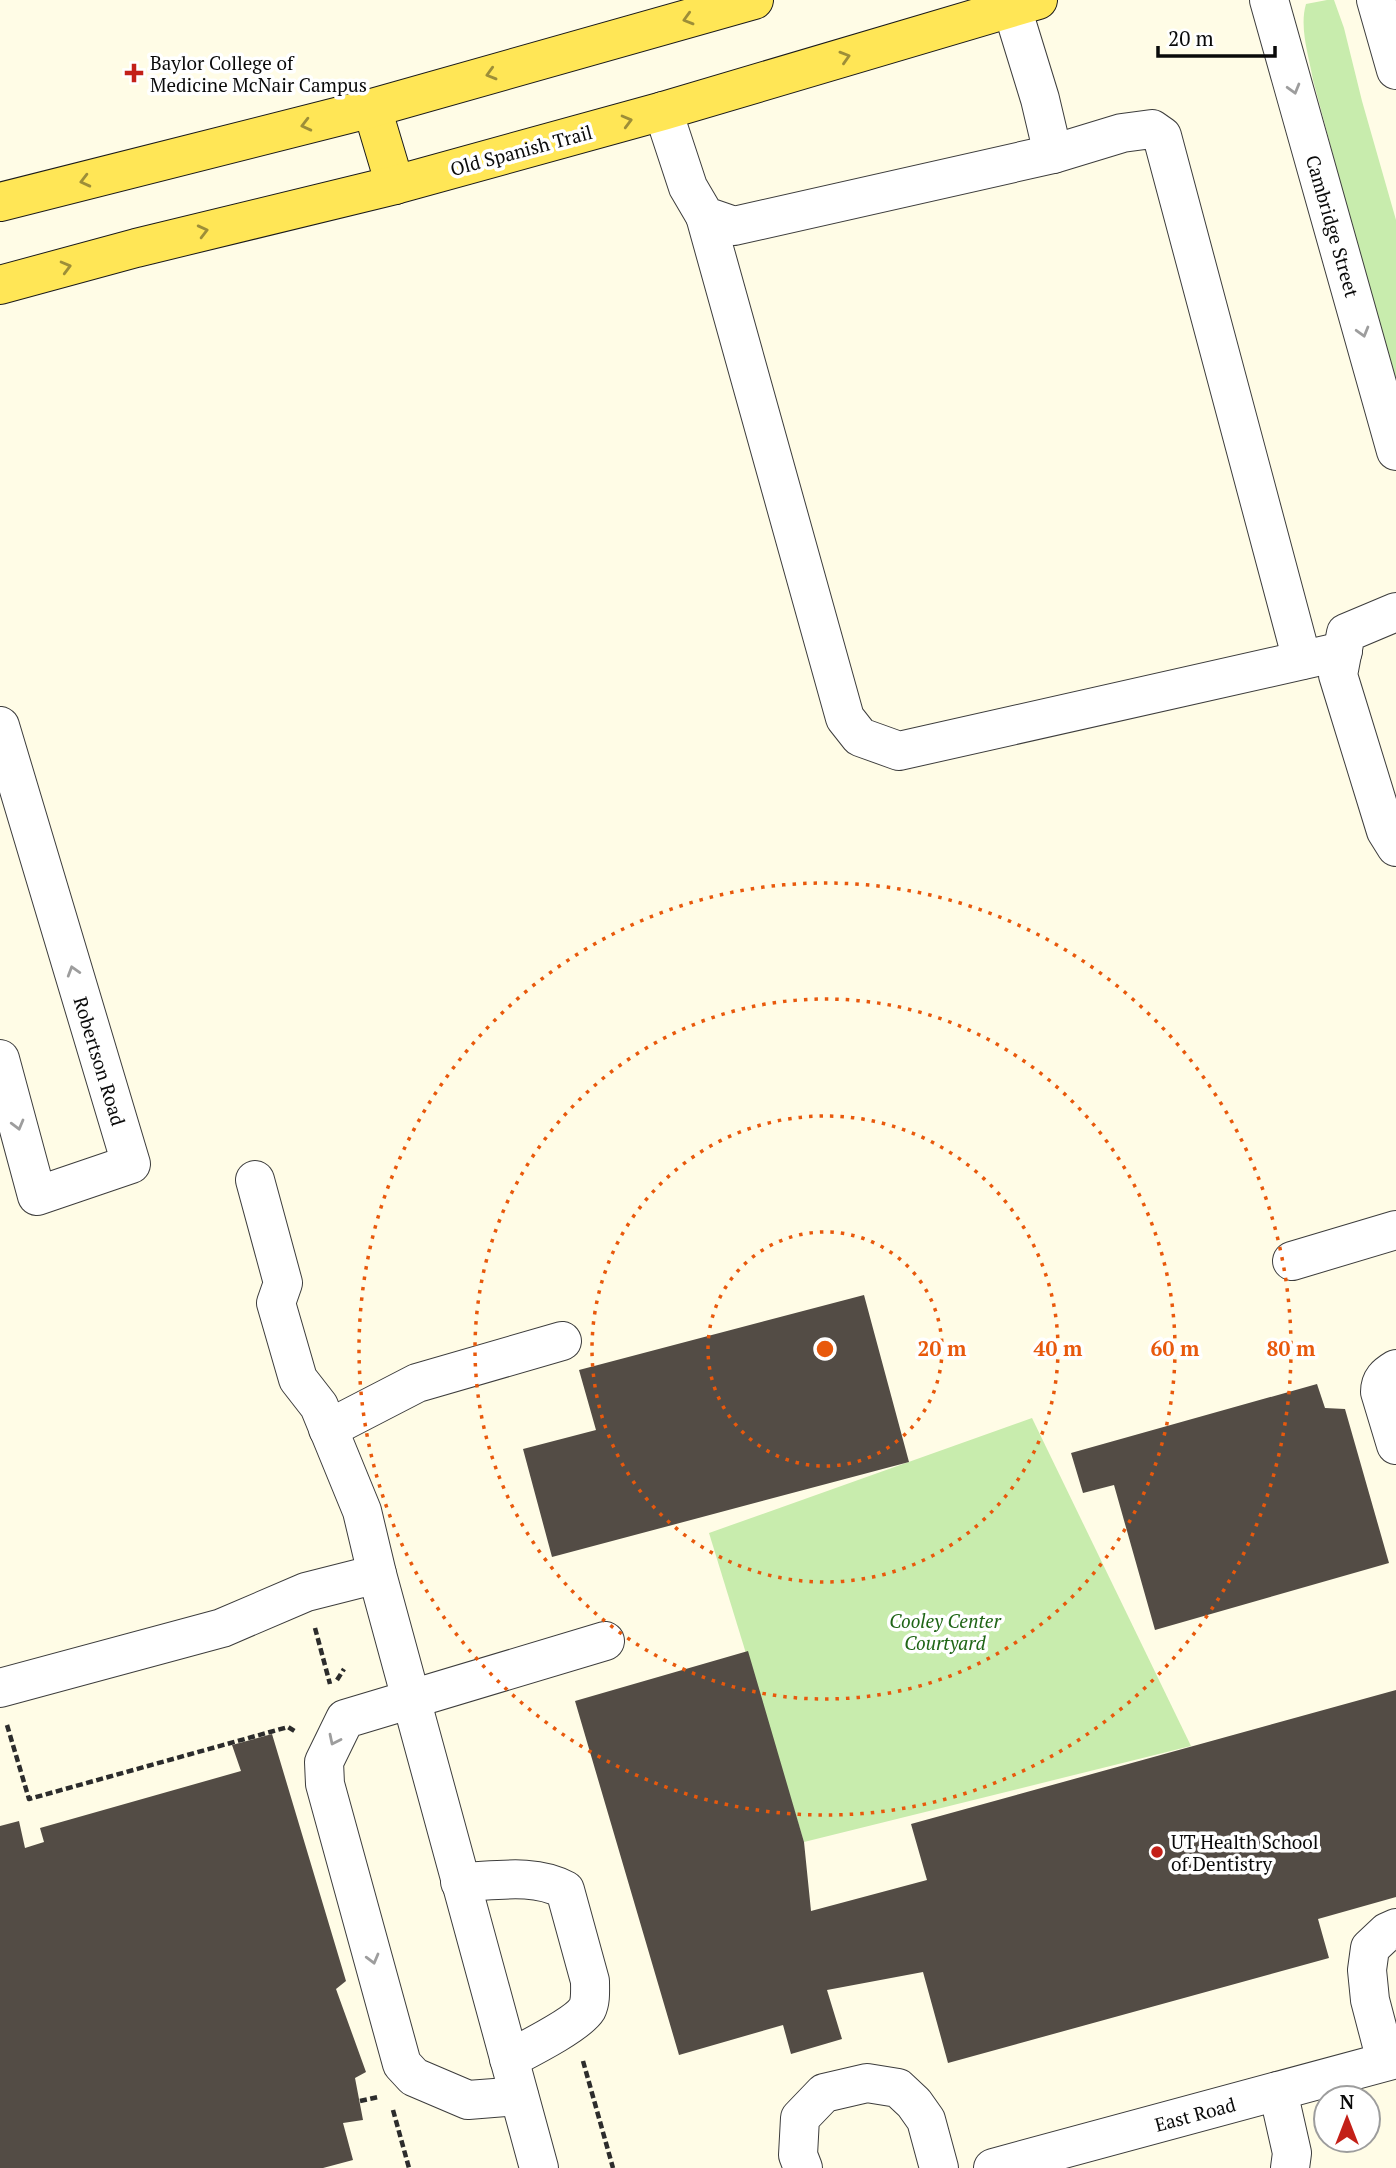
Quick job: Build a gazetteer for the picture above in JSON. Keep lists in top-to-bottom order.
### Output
{
  "streets": {
    "main road": ["Old Spanish Trail"],
    "street": ["Cambridge Street", "Robertson Road", "East Road"]
  },
  "parks": ["Cooley Center Courtyard"],
  "places": {
    "health": ["Baylor College of Medicine McNair Campus"],
    "other": ["UT Health School of Dentistry"]
  },
  "scale_bar": "20 m",
  "north": "top",
  "rings": [
    "20 m",
    "40 m",
    "60 m",
    "80 m"
  ]
}
